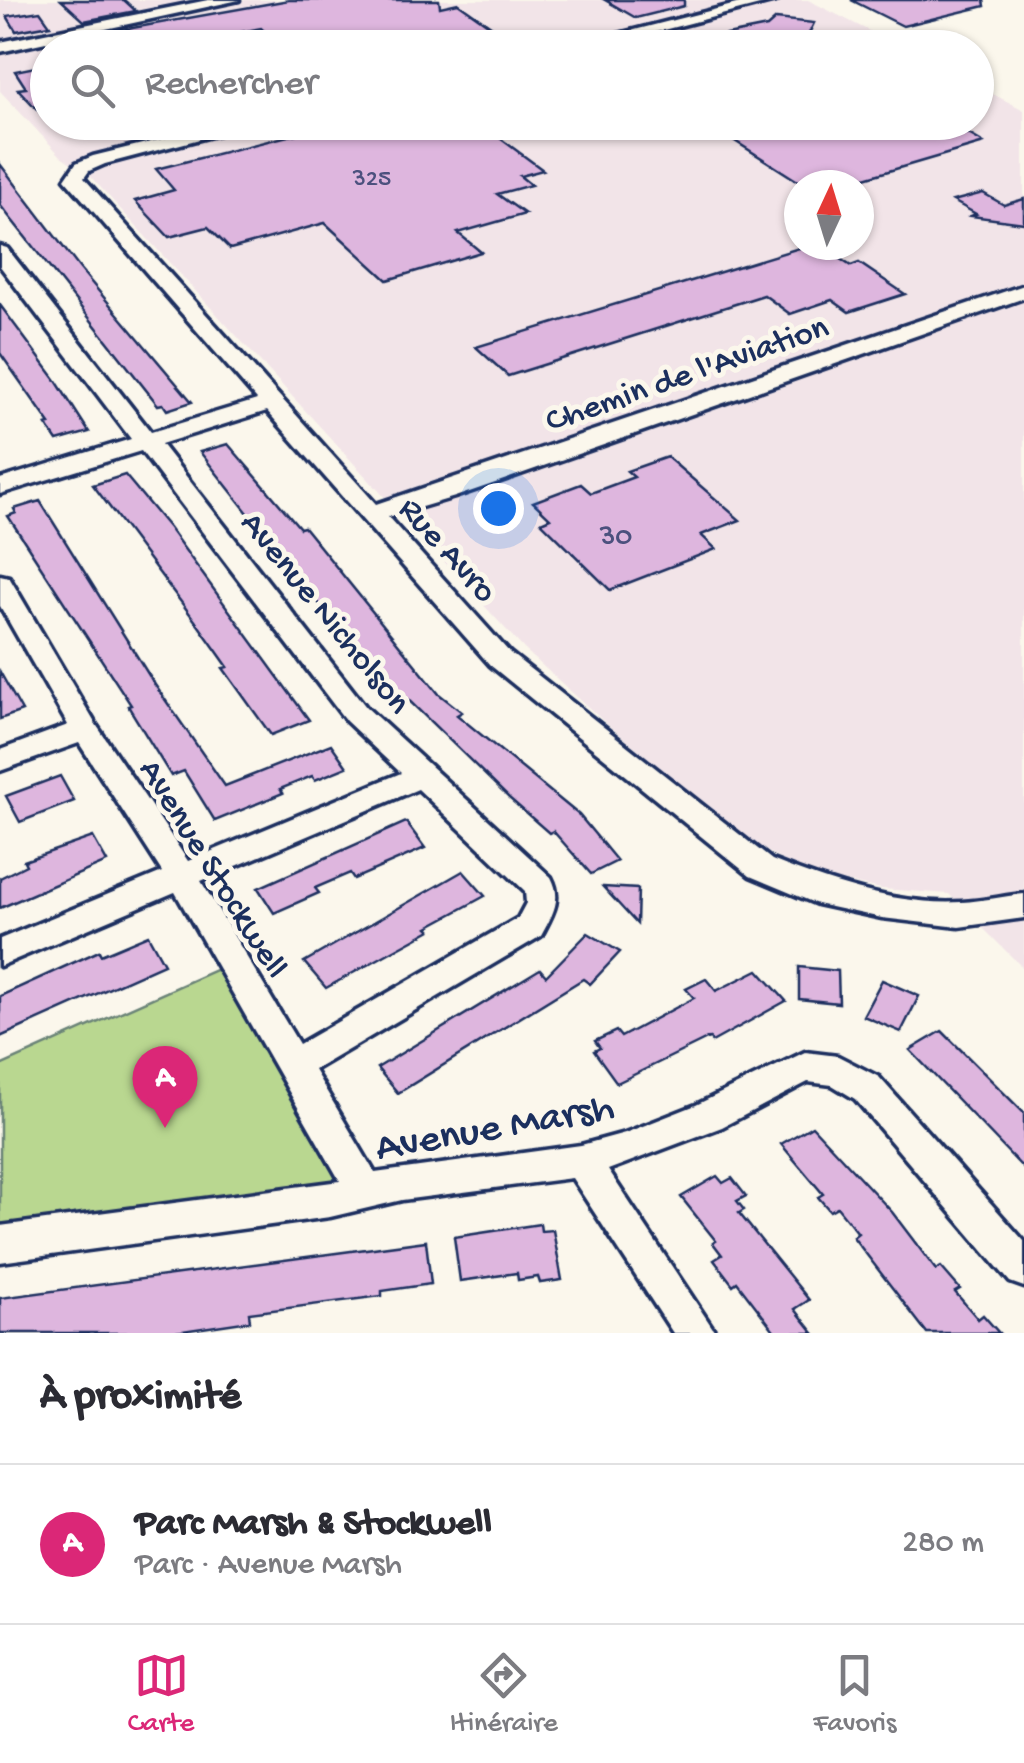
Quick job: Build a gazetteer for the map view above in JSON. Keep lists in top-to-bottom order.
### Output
{
  "streets": {
    "street": [
      "Chemin de l'Aviation",
      "Rue Avro",
      "Avenue Nicholson",
      "Avenue Stockwell",
      "Avenue Marsh"
    ]
  },
  "crossings": [
    ["Chemin de l'Aviation", "Rue Avro"],
    ["Avenue Nicholson", "Avenue Stockwell"],
    ["Avenue Stockwell", "Avenue Marsh"]
  ],
  "house_numbers": ["325", "30"],
  "north": "top",
  "page": {
    "search": "Rechercher",
    "pins": "A",
    "heading": "À proximité",
    "list": [
      {
        "mark": "A",
        "name": "Parc Marsh & Stockwell",
        "note": "Parc · Avenue Marsh",
        "value": "280 m"
      }
    ],
    "nav": ["Carte", "Itinéraire", "Favoris"]
  }
}
